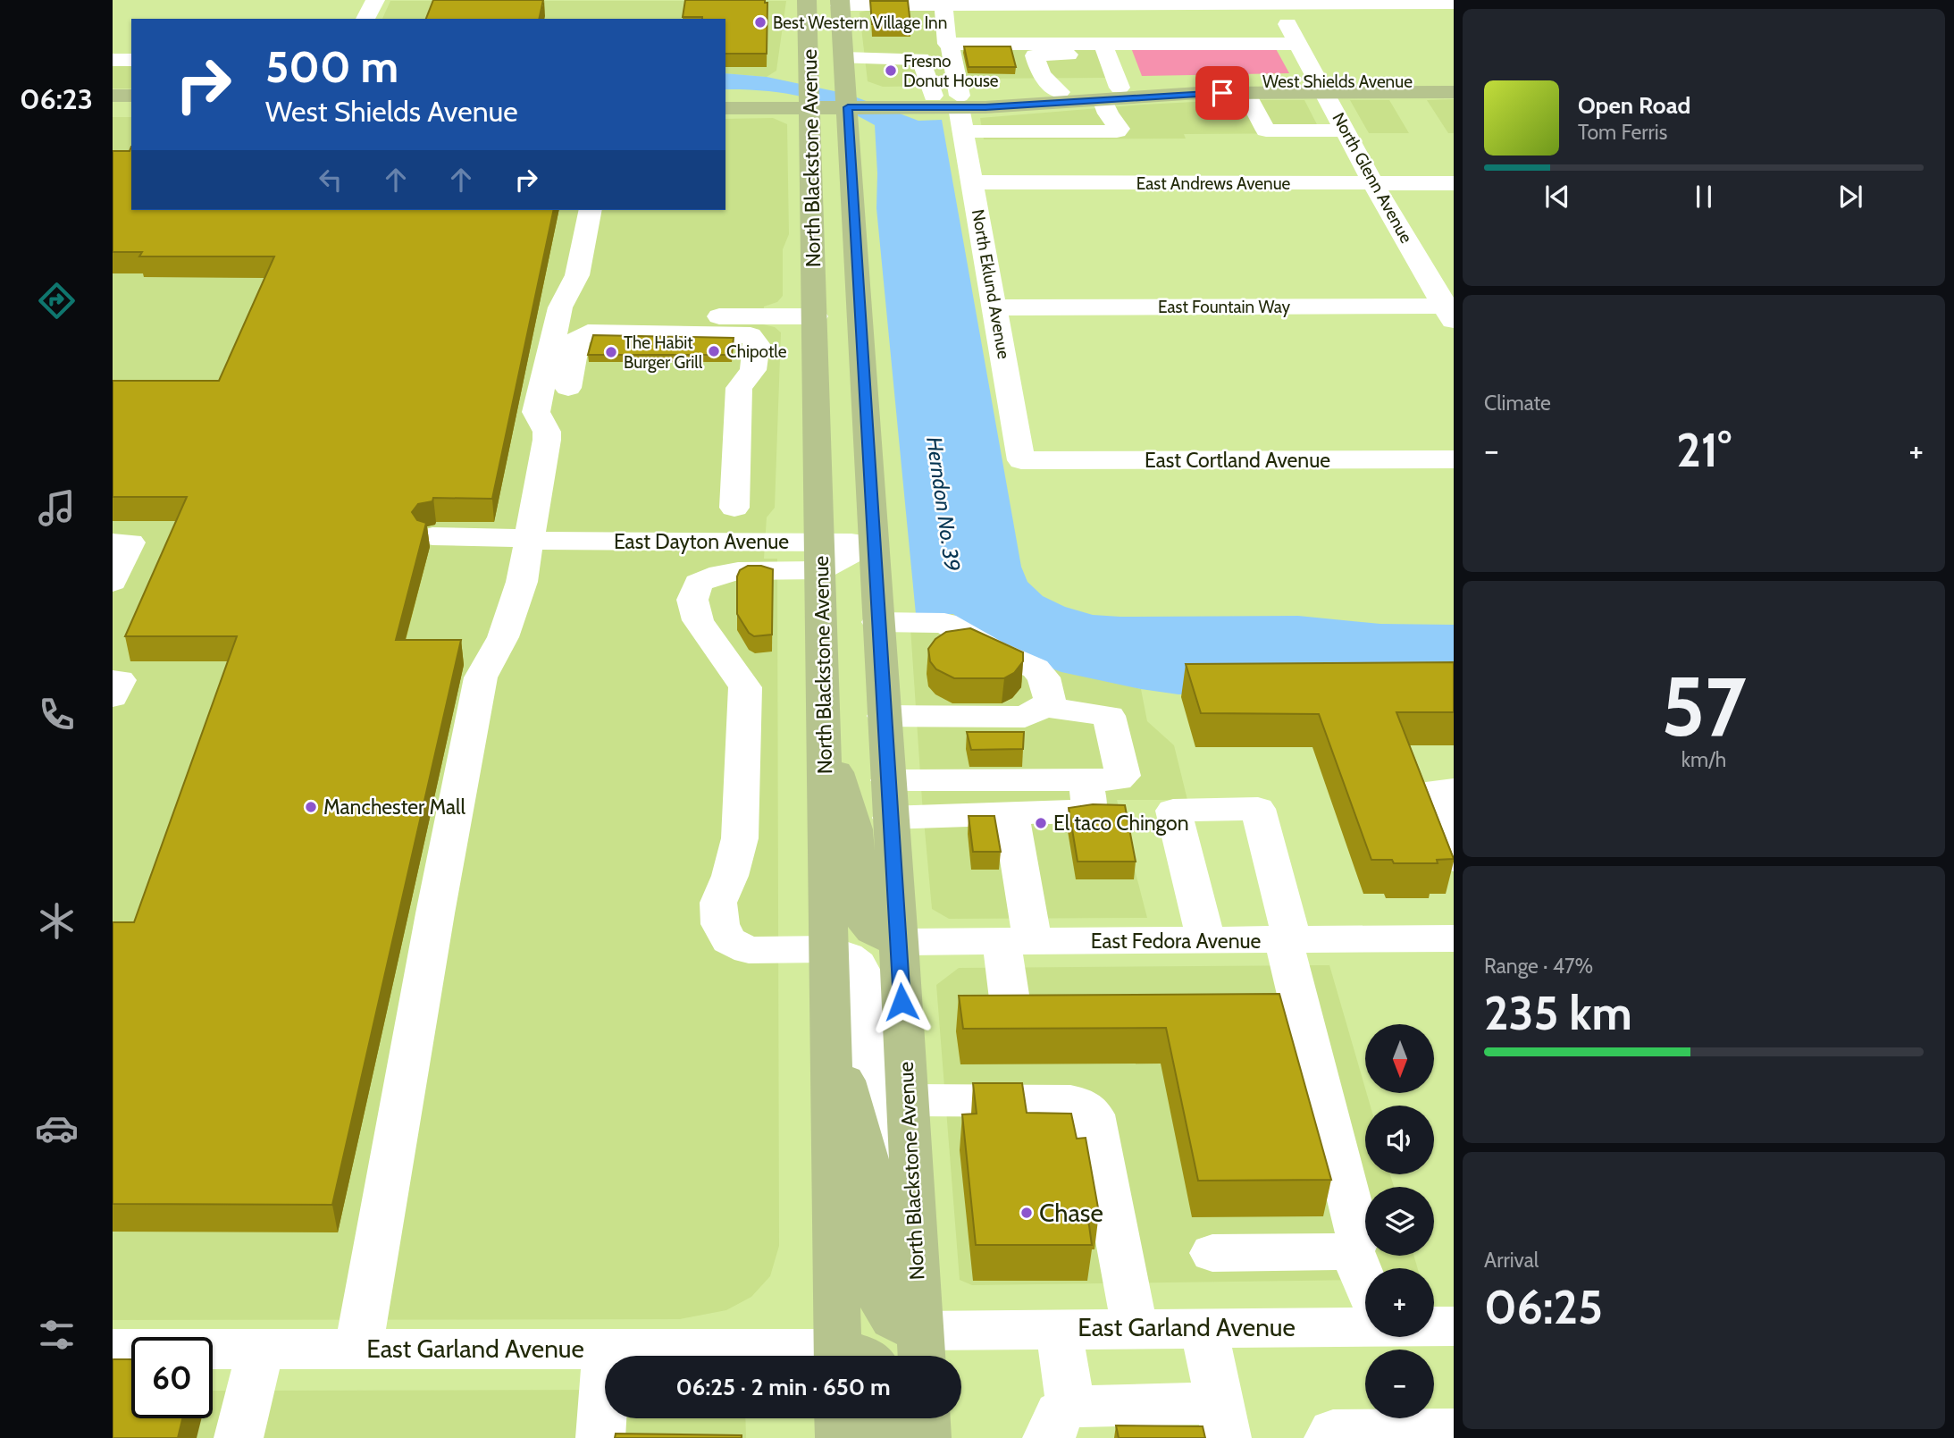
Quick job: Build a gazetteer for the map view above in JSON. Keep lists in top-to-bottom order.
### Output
{
  "streets": {
    "main road": ["West Shields Avenue", "North Blackstone Avenue"],
    "street": [
      "North Glenn Avenue",
      "East Andrews Avenue",
      "North Eklund Avenue",
      "East Fountain Way",
      "East Cortland Avenue",
      "East Dayton Avenue",
      "East Fedora Avenue",
      "East Garland Avenue"
    ]
  },
  "crossings": [
    ["West Shields Avenue", "North Blackstone Avenue"],
    ["West Shields Avenue", "North Glenn Avenue"],
    ["West Shields Avenue", "North Eklund Avenue"],
    ["North Blackstone Avenue", "East Dayton Avenue"],
    ["North Blackstone Avenue", "East Fedora Avenue"],
    ["North Blackstone Avenue", "East Garland Avenue"],
    ["North Glenn Avenue", "East Andrews Avenue"],
    ["North Glenn Avenue", "East Fountain Way"],
    ["East Andrews Avenue", "North Eklund Avenue"],
    ["North Eklund Avenue", "East Fountain Way"],
    ["North Eklund Avenue", "East Cortland Avenue"]
  ],
  "water": ["Herndon No. 39"],
  "places": [
    "Best Western Village Inn",
    "Fresno Donut House",
    "Chipotle",
    "The Habit Burger Grill",
    "Manchester Mall",
    "El taco Chingon",
    "Chase"
  ],
  "north": "bottom",
  "page": {
    "tabs": "06:23",
    "turn": ["500 m", "West Shields Avenue"],
    "song": ["Open Road", "Tom Ferris"],
    "tile": [
      "Climate",
      ["57", "km/h"],
      ["Range · 47%", "235 km"],
      ["Arrival", "06:25"]
    ],
    "heat": ["−", "21°", "+"],
    "map_buttons": ["+", "−"],
    "limit": "60",
    "trip": "06:25 · 2 min · 650 m"
  }
}
